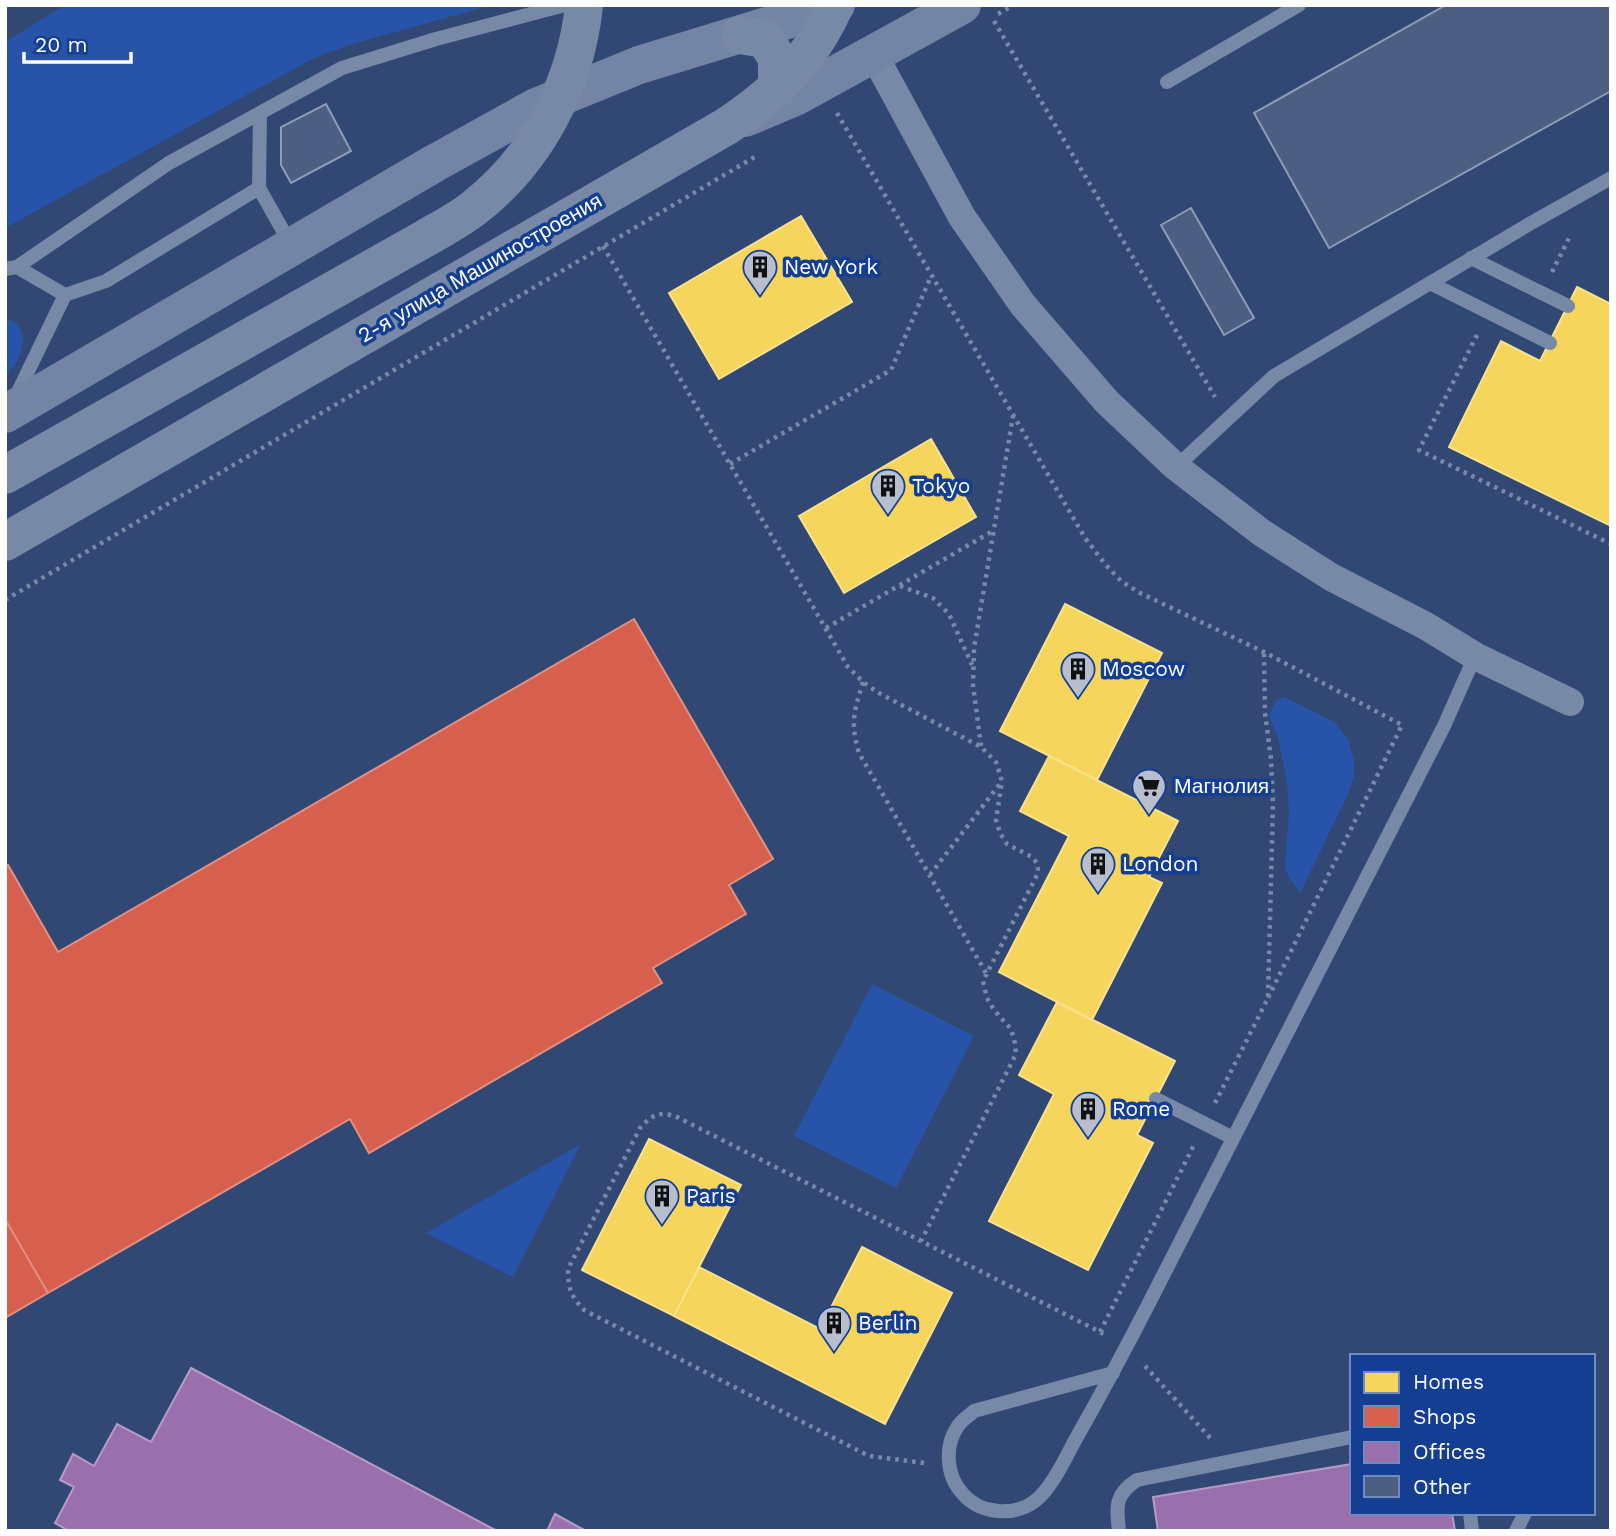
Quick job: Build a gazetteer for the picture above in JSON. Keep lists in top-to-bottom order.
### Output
{
  "streets": {
    "main road": ["2-я улица Машиностроения"]
  },
  "places": {
    "building": [
      "New York",
      "Tokyo",
      "Moscow",
      "London",
      "Rome",
      "Paris",
      "Berlin"
    ],
    "supermarket": ["Магнолия"]
  },
  "legend": [
    "Homes",
    "Shops",
    "Offices",
    "Other"
  ],
  "scale_bar": "20 m"
}
